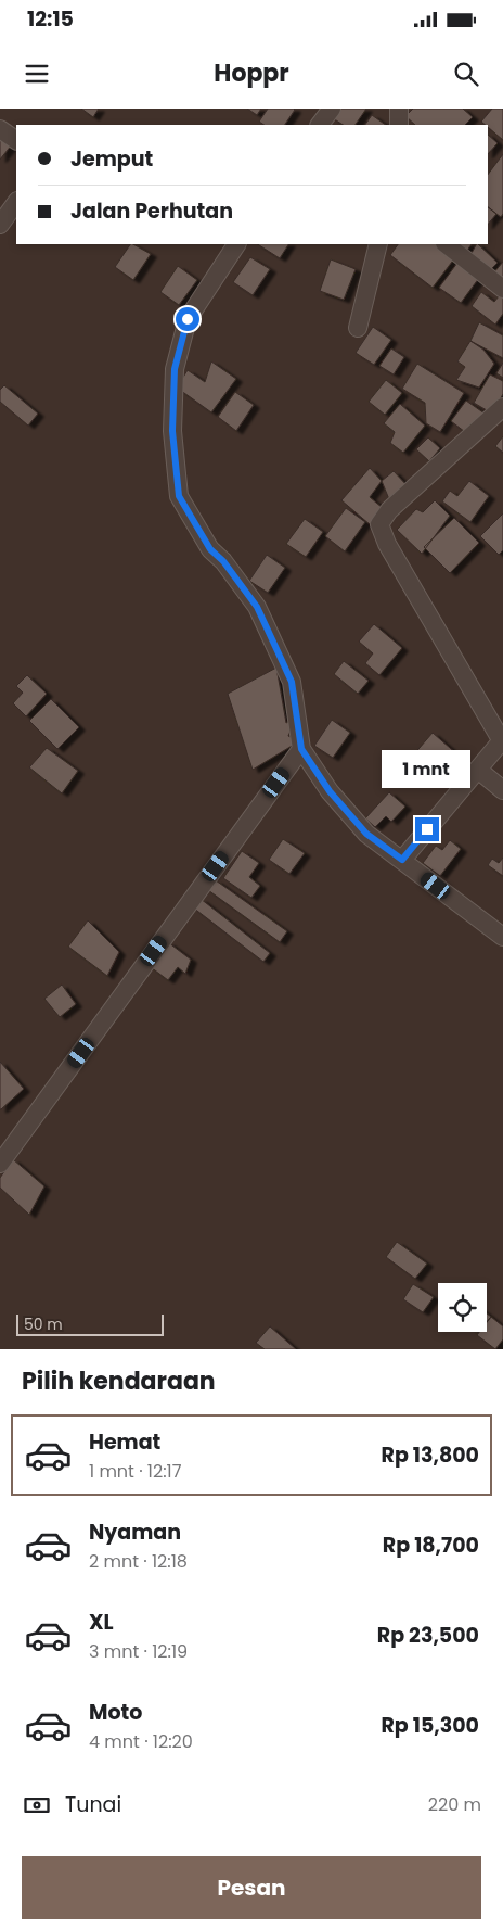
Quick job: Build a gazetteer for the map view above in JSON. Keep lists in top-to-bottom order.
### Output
{
  "scale_bar": "50 m",
  "page": {
    "status": "12:15",
    "header": "Hoppr",
    "banner": ["Jemput", "Jalan Perhutan"],
    "bubble": "1 mnt",
    "scale": "50 m",
    "heading": "Pilih kendaraan",
    "list": [
      {
        "name": "Hemat",
        "note": "1 mnt · 12:17",
        "value": "Rp 13,800"
      },
      {
        "name": "Nyaman",
        "note": "2 mnt · 12:18",
        "value": "Rp 18,700"
      },
      {
        "name": "XL",
        "note": "3 mnt · 12:19",
        "value": "Rp 23,500"
      },
      {
        "name": "Moto",
        "note": "4 mnt · 12:20",
        "value": "Rp 15,300"
      }
    ],
    "pay": ["Tunai", "220 m"],
    "buttons": "Pesan"
  }
}
